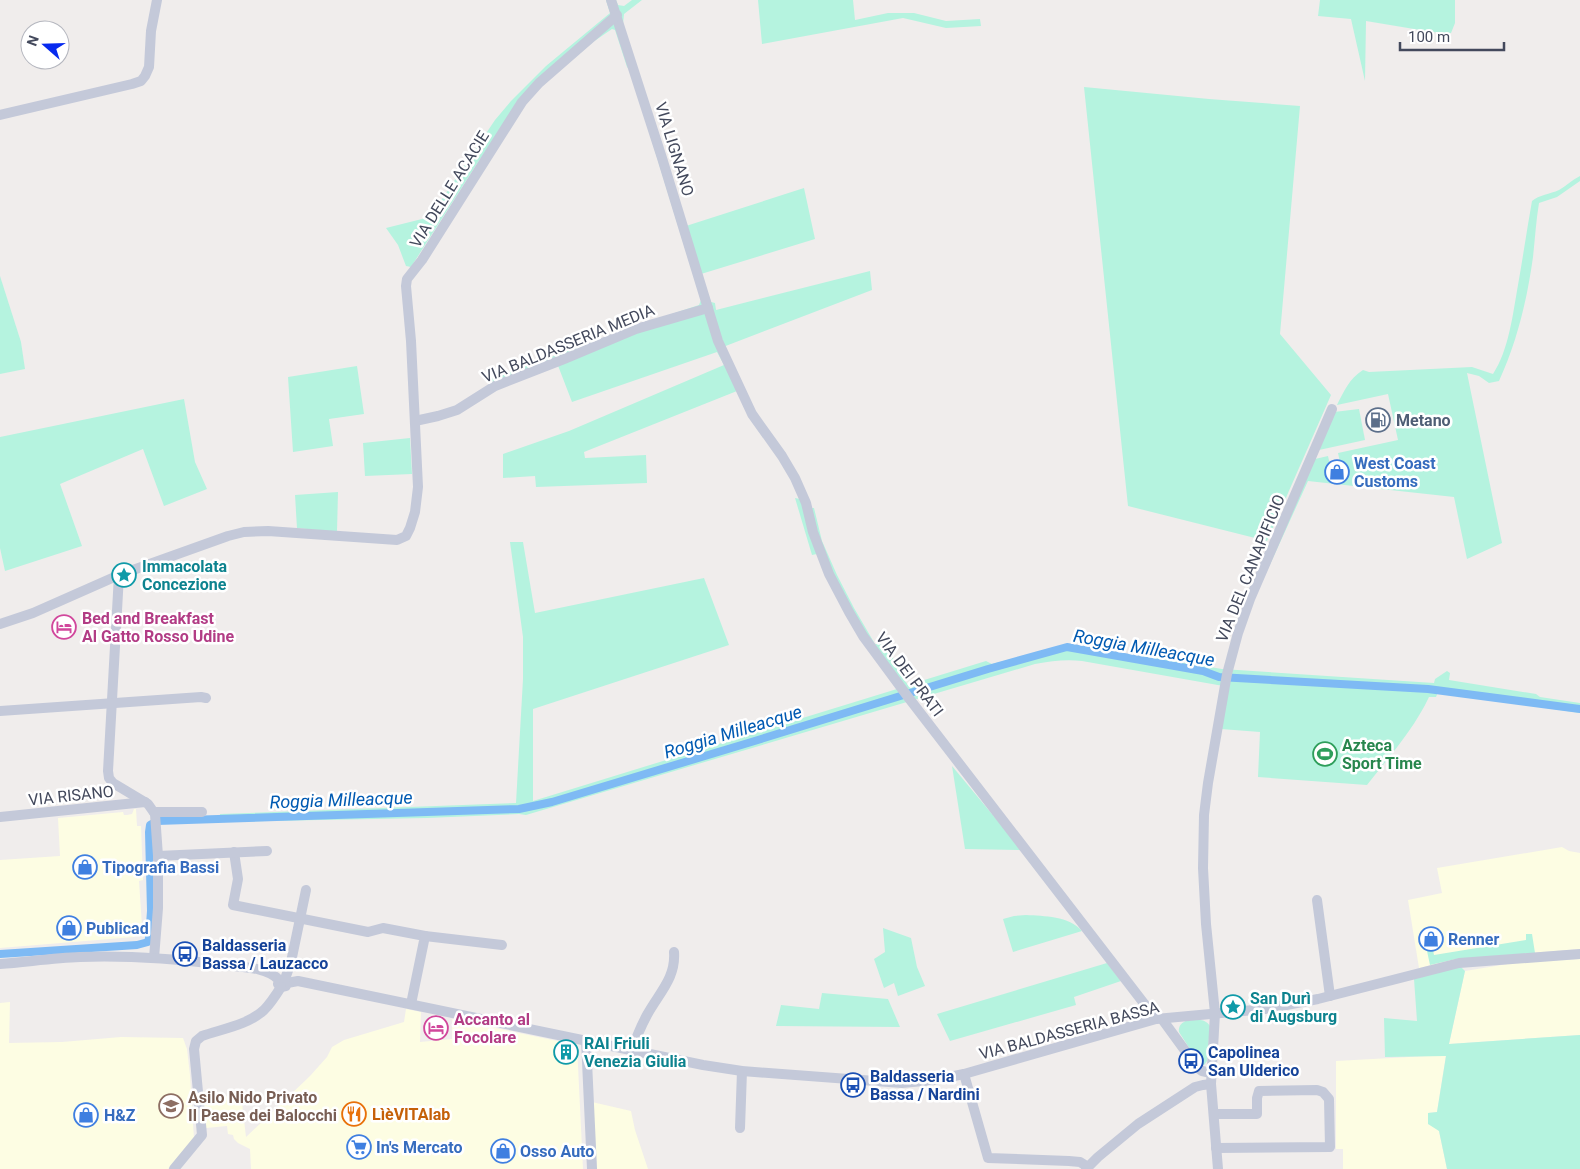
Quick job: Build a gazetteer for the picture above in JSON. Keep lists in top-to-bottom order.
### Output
{
  "streets": {
    "street": [
      "VIA LIGNANO",
      "VIA DELLE ACACIE",
      "VIA BALDASSERIA MEDIA",
      "VIA DEL CANAPIFICIO",
      "VIA DEI PRATI",
      "VIA RISANO",
      "VIA BALDASSERIA BASSA"
    ]
  },
  "crossings": [
    ["VIA LIGNANO", "VIA DELLE ACACIE"],
    ["VIA LIGNANO", "VIA BALDASSERIA MEDIA"],
    ["VIA LIGNANO", "VIA DEI PRATI"],
    ["VIA DELLE ACACIE", "VIA BALDASSERIA MEDIA"],
    ["VIA BALDASSERIA MEDIA", "VIA DEI PRATI"],
    ["VIA DEL CANAPIFICIO", "VIA DEI PRATI"],
    ["VIA DEL CANAPIFICIO", "VIA BALDASSERIA BASSA"],
    ["VIA DEI PRATI", "VIA BALDASSERIA BASSA"]
  ],
  "water": ["Roggia Milleacque"],
  "places": {
    "fuel station": ["Metano"],
    "shop": [
      "West Coast Customs",
      "Tipografia Bassi",
      "Publicad",
      "Renner",
      "H&Z",
      "Osso Auto"
    ],
    "place": ["Immacolata Concezione", "San Durì di Augsburg"],
    "hotel": ["Bed and Breakfast Al Gatto Rosso Udine", "Accanto al Focolare"],
    "sports": ["Azteca Sport Time"],
    "bus stop": ["Baldasseria Bassa / Lauzacco", "Capolinea San Ulderico", "Baldasseria Bassa / Nardini"],
    "building": ["RAI Friuli Venezia Giulia"],
    "school or university": ["Asilo Nido Privato Il Paese dei Balocchi"],
    "restaurant": ["LìèVITAlab"],
    "supermarket": ["In's Mercato"]
  },
  "scale_bar": "100 m",
  "north": "left"
}
